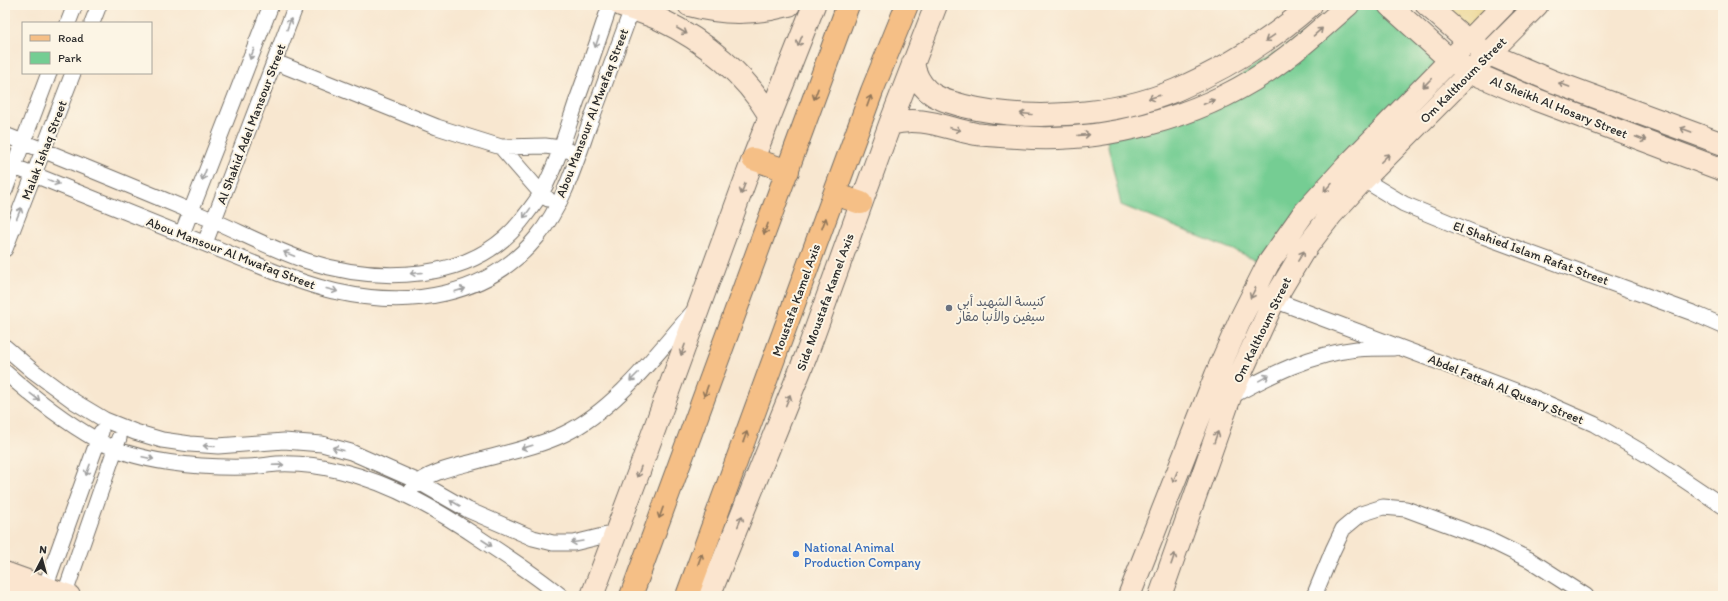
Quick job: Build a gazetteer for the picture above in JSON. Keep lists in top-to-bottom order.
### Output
{
  "streets": {
    "main road": ["Moustafa Kamel Axis"],
    "street": [
      "Om Kalthoum Street",
      "Al Sheikh Al Hosary Street",
      "Abou Mansour Al Mwafaq Street",
      "Al Shahid Adel Mansour Street",
      "Malak Ishaq Street",
      "El Shahied Islam Rafat Street",
      "Side Moustafa Kamel Axis",
      "Abdel Fattah Al Qusary Street"
    ]
  },
  "crossings": [
    ["Om Kalthoum Street", "Al Sheikh Al Hosary Street"],
    ["Om Kalthoum Street", "El Shahied Islam Rafat Street"],
    ["Om Kalthoum Street", "Abdel Fattah Al Qusary Street"],
    ["Abou Mansour Al Mwafaq Street", "Al Shahid Adel Mansour Street"],
    ["Abou Mansour Al Mwafaq Street", "Malak Ishaq Street"]
  ],
  "places": ["كنيسة الشهيد أبي سيفين والأنبا مقار", "National Animal Production Company"],
  "legend": ["Road", "Park"],
  "north": "top"
}
